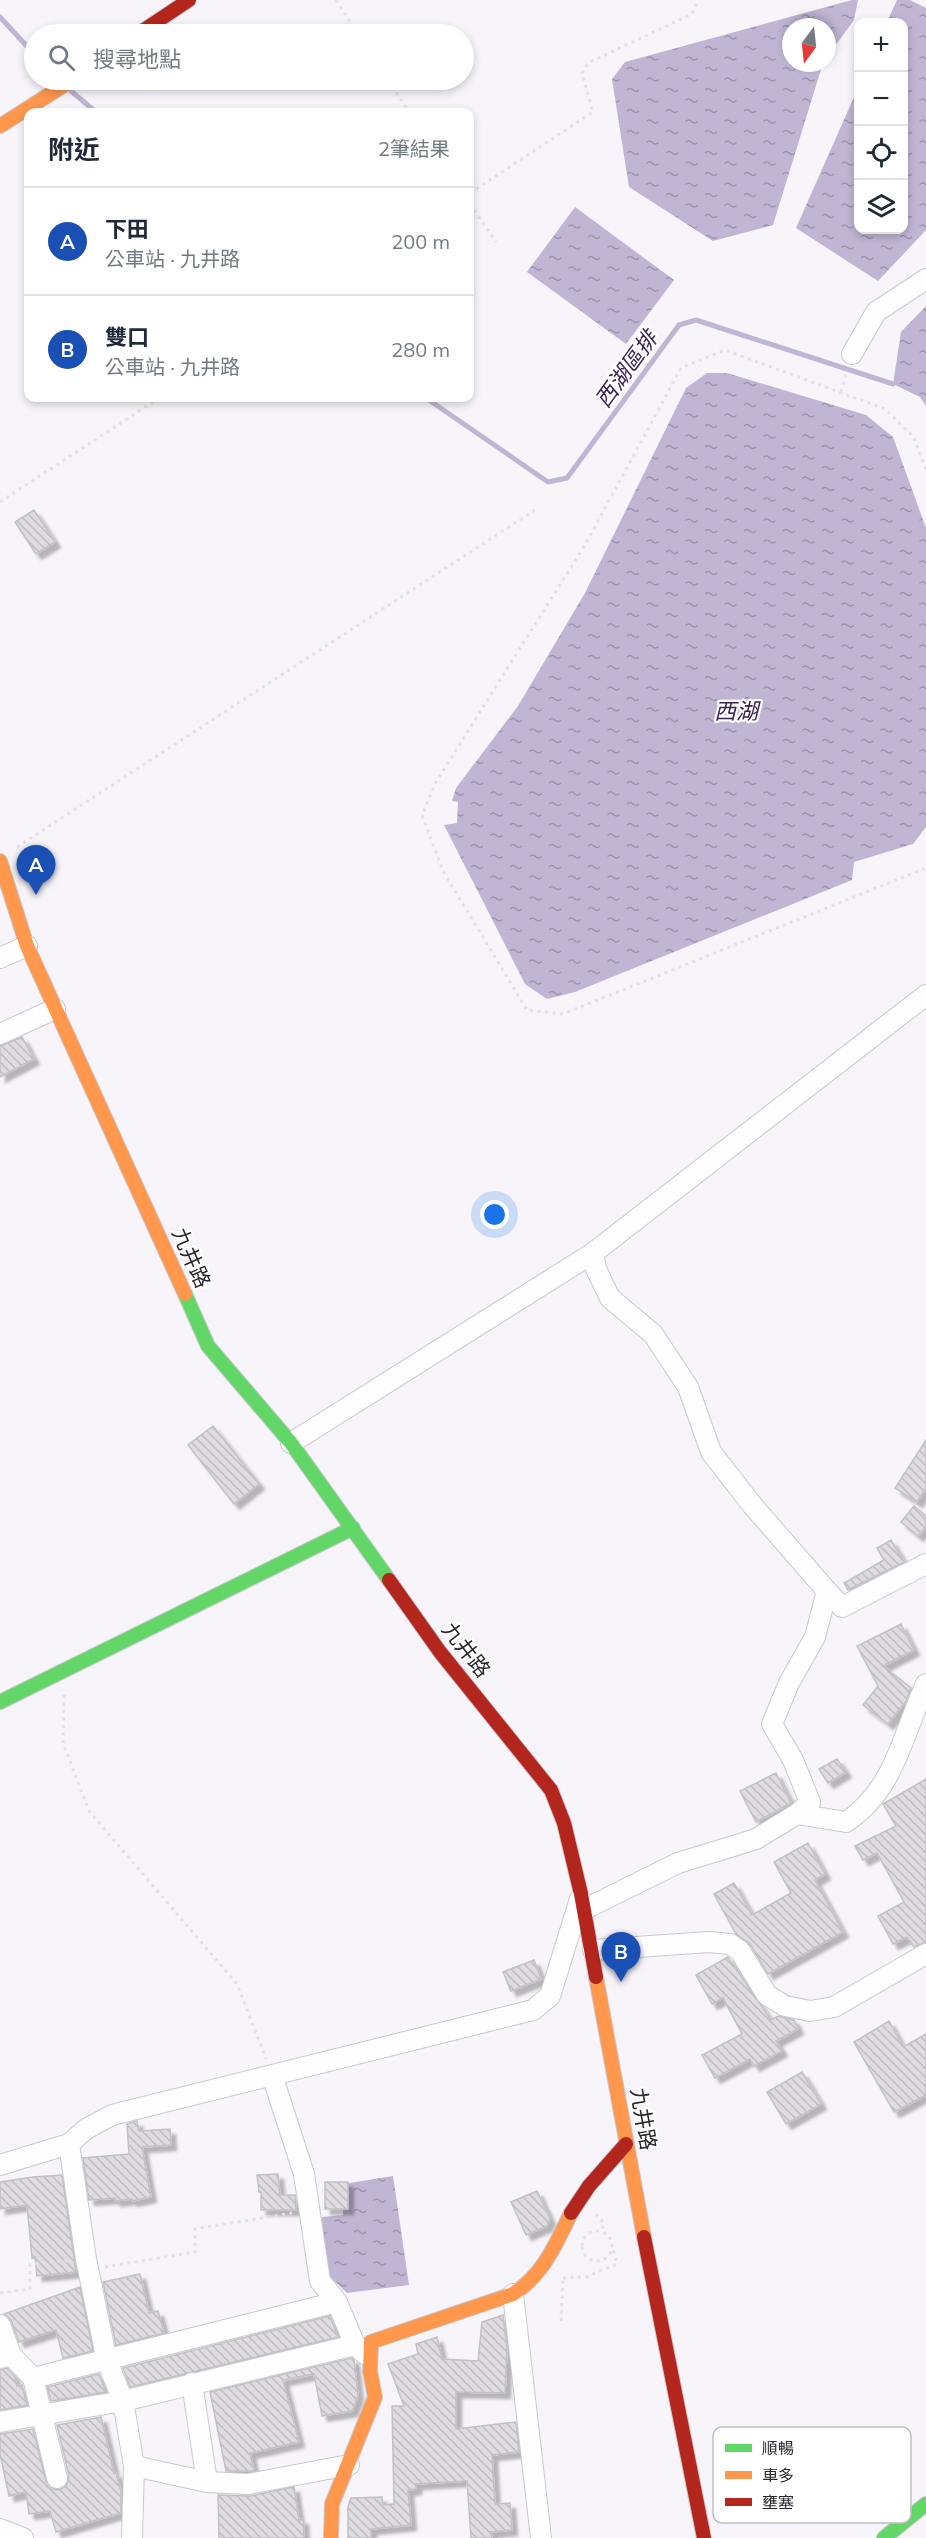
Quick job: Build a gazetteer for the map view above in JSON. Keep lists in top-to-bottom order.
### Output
{
  "streets": {
    "main road": ["九井路"]
  },
  "water": ["西湖區排", "西湖"],
  "legend": ["順暢", "車多", "壅塞"],
  "north": "bottom",
  "page": {
    "map_buttons": ["+", "−"],
    "search": "搜尋地點",
    "heading": ["附近", "2筆結果"],
    "list": [
      {
        "mark": "A",
        "name": "下田",
        "note": "公車站 · 九井路",
        "value": "200 m"
      },
      {
        "mark": "B",
        "name": "雙口",
        "note": "公車站 · 九井路",
        "value": "280 m"
      }
    ],
    "pins": ["A", "B"]
  }
}
